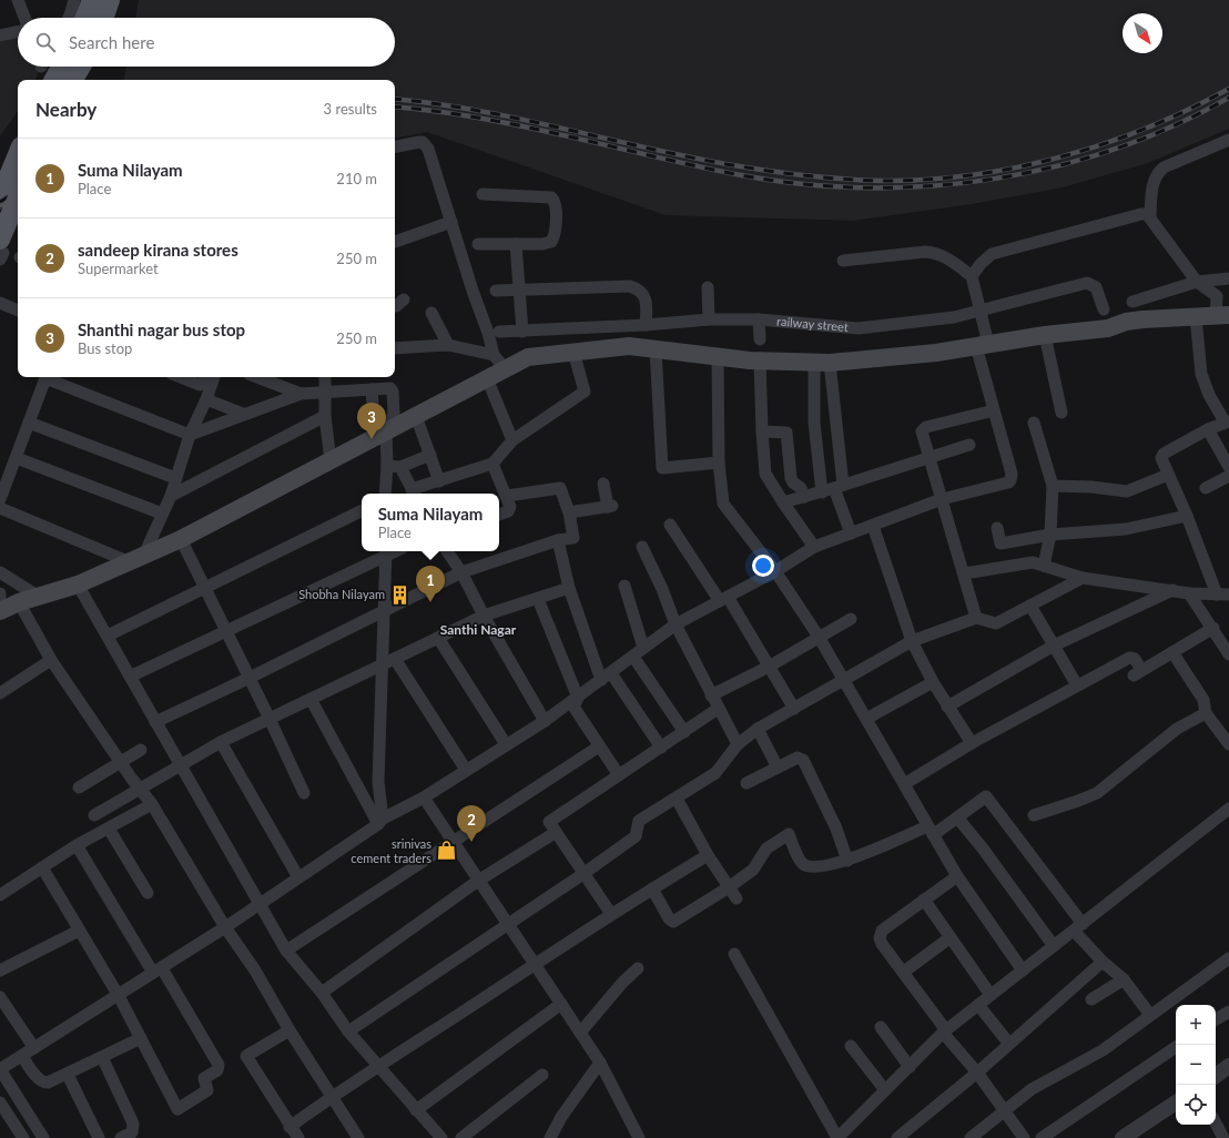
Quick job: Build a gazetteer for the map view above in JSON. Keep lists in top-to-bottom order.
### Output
{
  "streets": {
    "street": ["railway street"]
  },
  "districts": ["Santhi Nagar"],
  "places": {
    "building": ["Shobha Nilayam"],
    "shop": ["srinivas cement traders"]
  },
  "north": "bottom right",
  "page": {
    "search": "Search here",
    "heading": ["Nearby", "3 results"],
    "list": [
      {
        "mark": "1",
        "name": "Suma Nilayam",
        "note": "Place",
        "value": "210 m"
      },
      {
        "mark": "2",
        "name": "sandeep kirana stores",
        "note": "Supermarket",
        "value": "250 m"
      },
      {
        "mark": "3",
        "name": "Shanthi nagar bus stop",
        "note": "Bus stop",
        "value": "250 m"
      }
    ],
    "pins": ["3", "1", "2"],
    "popup": ["Suma Nilayam", "Place"],
    "map_buttons": ["+", "−"]
  }
}
